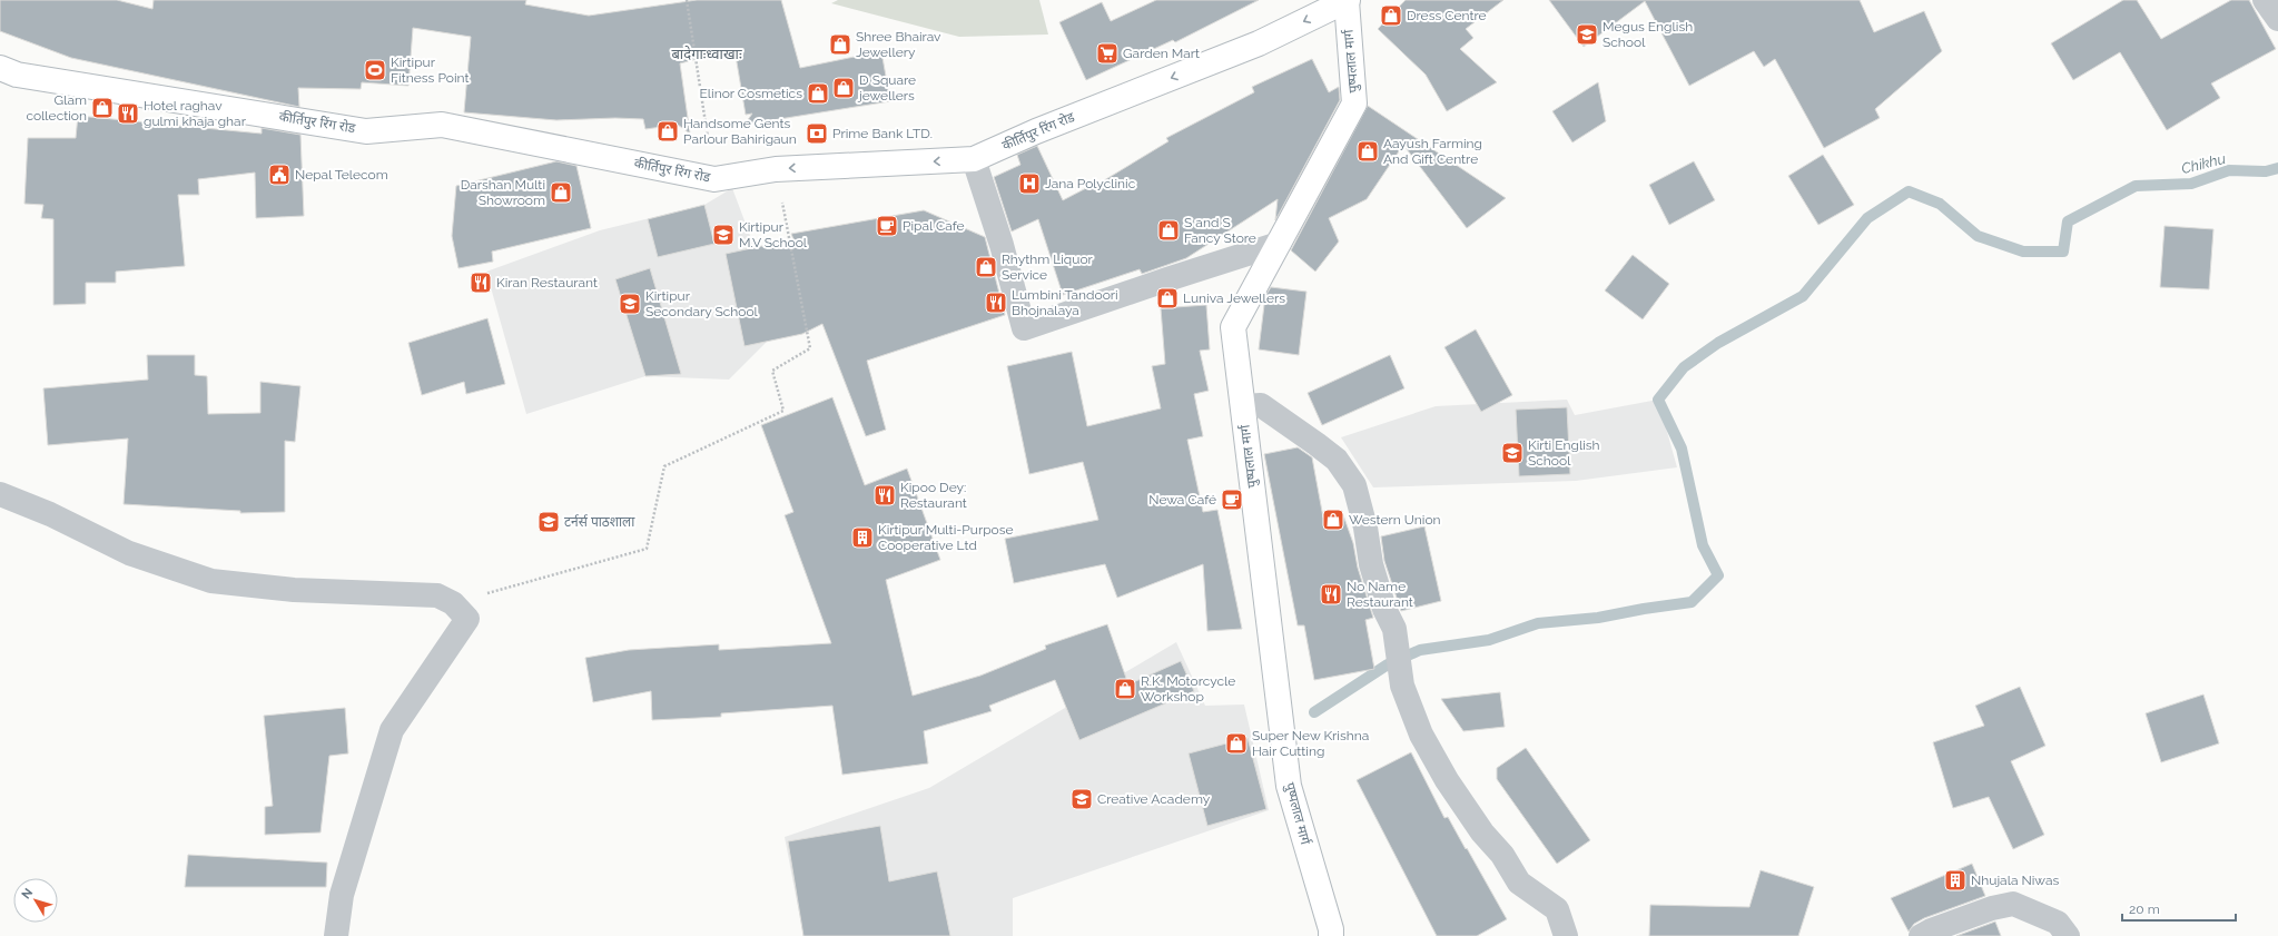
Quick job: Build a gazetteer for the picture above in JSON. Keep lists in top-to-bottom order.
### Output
{
  "streets": {
    "street": ["पुष्पलाल मार्ग", "कीर्तिपुर रिंग रोड"]
  },
  "crossings": [
    ["पुष्पलाल मार्ग", "कीर्तिपुर रिंग रोड"]
  ],
  "one_way": ["कीर्तिपुर रिंग रोड"],
  "districts": ["बादेगाःध्वाखाः"],
  "water": ["Chikhu"],
  "places": {
    "shop": [
      "Dress Centre",
      "Shree Bhairav Jewellery",
      "D Square jewellers",
      "Elinor Cosmetics",
      "Glam collection",
      "Handsome Gents Parlour Bahirigaun",
      "Aayush Farming And Gift Centre",
      "Darshan Multi Showroom",
      "S and S Fancy Store",
      "Rhythm Liquor Service",
      "Luniva Jewellers",
      "Western Union",
      "R.K. Motorcycle Workshop",
      "Super New Krishna Hair Cutting"
    ],
    "school or university": [
      "Megus English School",
      "Kirtipur M.V School",
      "Kirtipur Secondary School",
      "Kirti English School",
      "टर्नर्स पाठशाला",
      "Creative Academy"
    ],
    "supermarket": ["Garden Mart"],
    "sports": ["Kirtipur Fitness Point"],
    "restaurant": [
      "Hotel raghav gulmi khaja ghar",
      "Kiran Restaurant",
      "Lumbini Tandoori Bhojnalaya",
      "Kipoo Dey: Restaurant",
      "No Name Restaurant"
    ],
    "bank": ["Prime Bank LTD."],
    "public building": ["Nepal Telecom"],
    "hospital": ["Jana Polyclinic"],
    "cafe": ["Pipal Cafe", "Newa Café"],
    "building": ["Kirtipur Multi-Purpose Cooperative Ltd", "Nhujala Niwas"]
  },
  "scale_bar": "20 m",
  "north": "top left"
}
